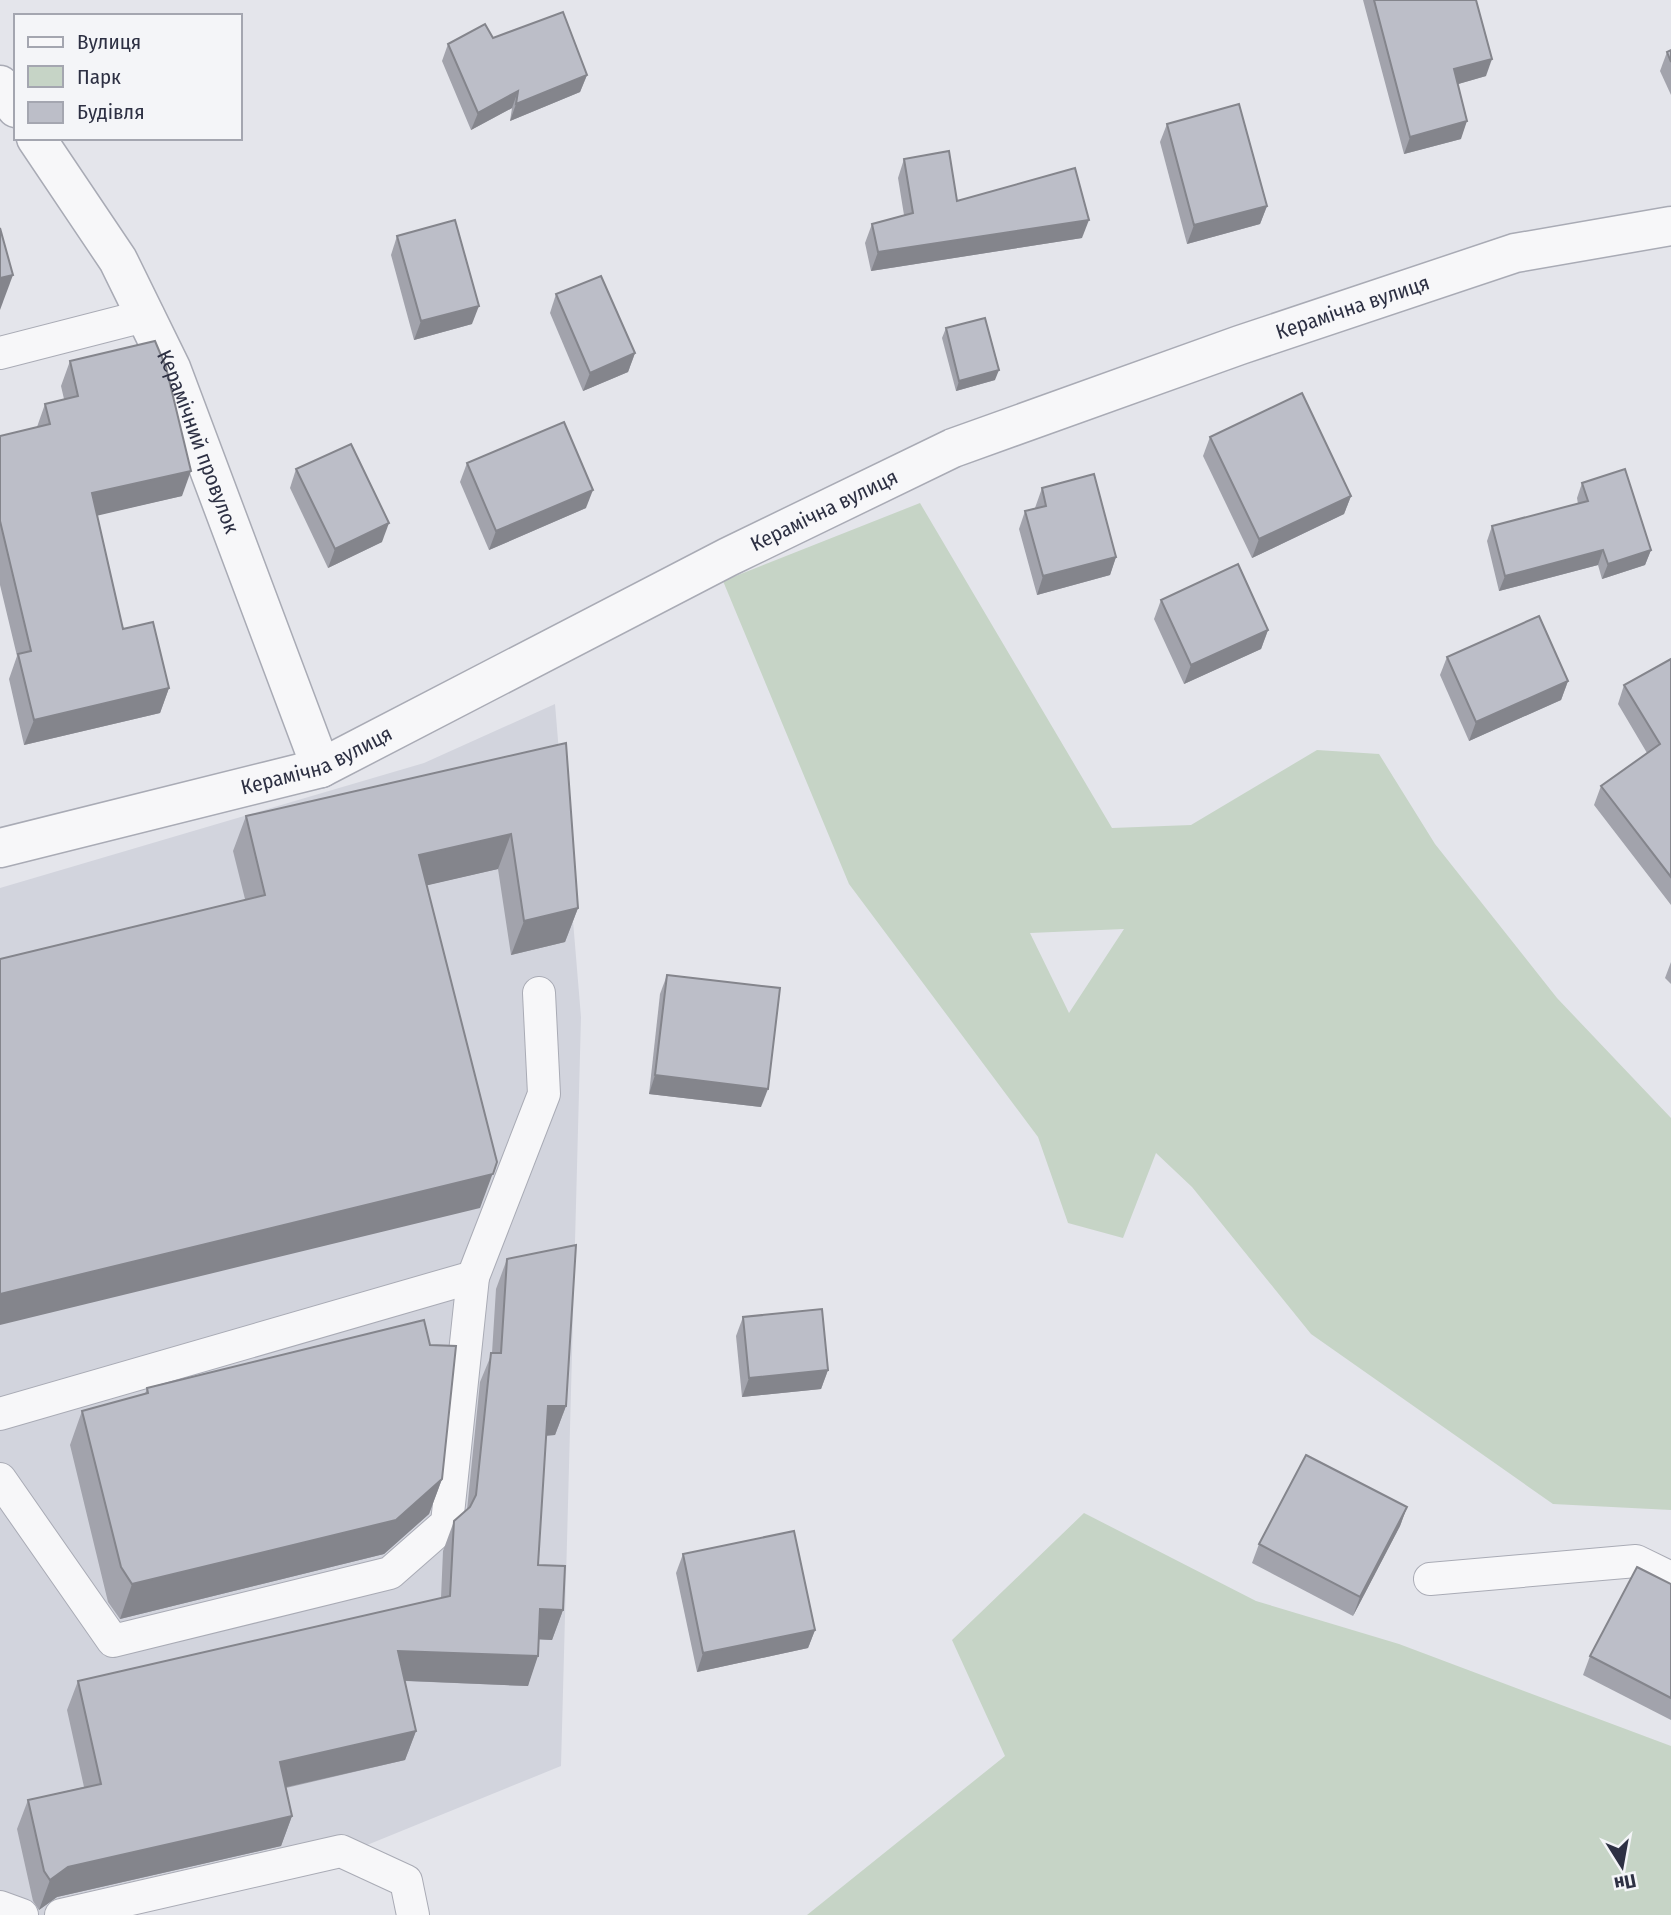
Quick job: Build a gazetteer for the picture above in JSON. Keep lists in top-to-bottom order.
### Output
{
  "streets": {
    "street": ["Керамічна вулиця", "Керамічний провулок"]
  },
  "crossings": [
    ["Керамічна вулиця", "Керамічний провулок"]
  ],
  "legend": ["Вулиця", "Парк", "Будівля"],
  "north": "bottom"
}
